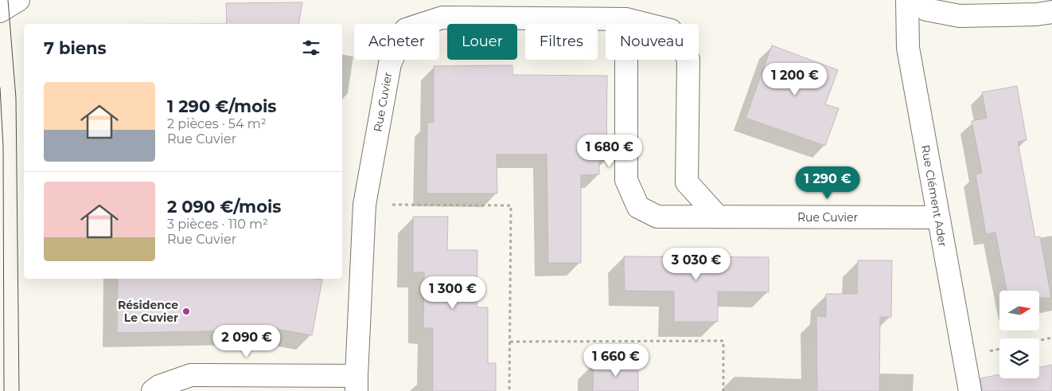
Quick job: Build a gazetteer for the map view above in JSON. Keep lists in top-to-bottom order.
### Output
{
  "streets": {
    "street": ["Rue Cuvier", "Rue Clément Ader"]
  },
  "crossings": [
    ["Rue Cuvier", "Rue Clément Ader"]
  ],
  "places": ["Résidence Le Cuvier"],
  "north": "right",
  "page": {
    "chip": [
      "Acheter",
      "Louer",
      "Filtres",
      "Nouveau"
    ],
    "heading": "7 biens",
    "price": [
      "1 200 €",
      "1 680 €",
      "1 290 €",
      "3 030 €",
      "1 300 €",
      "2 090 €",
      "1 660 €"
    ],
    "list": [
      {
        "name": "1 290 €/mois",
        "note": "2 pièces · 54 m² · Rue Cuvier"
      },
      {
        "name": "2 090 €/mois",
        "note": "3 pièces · 110 m² · Rue Cuvier"
      }
    ]
  }
}
